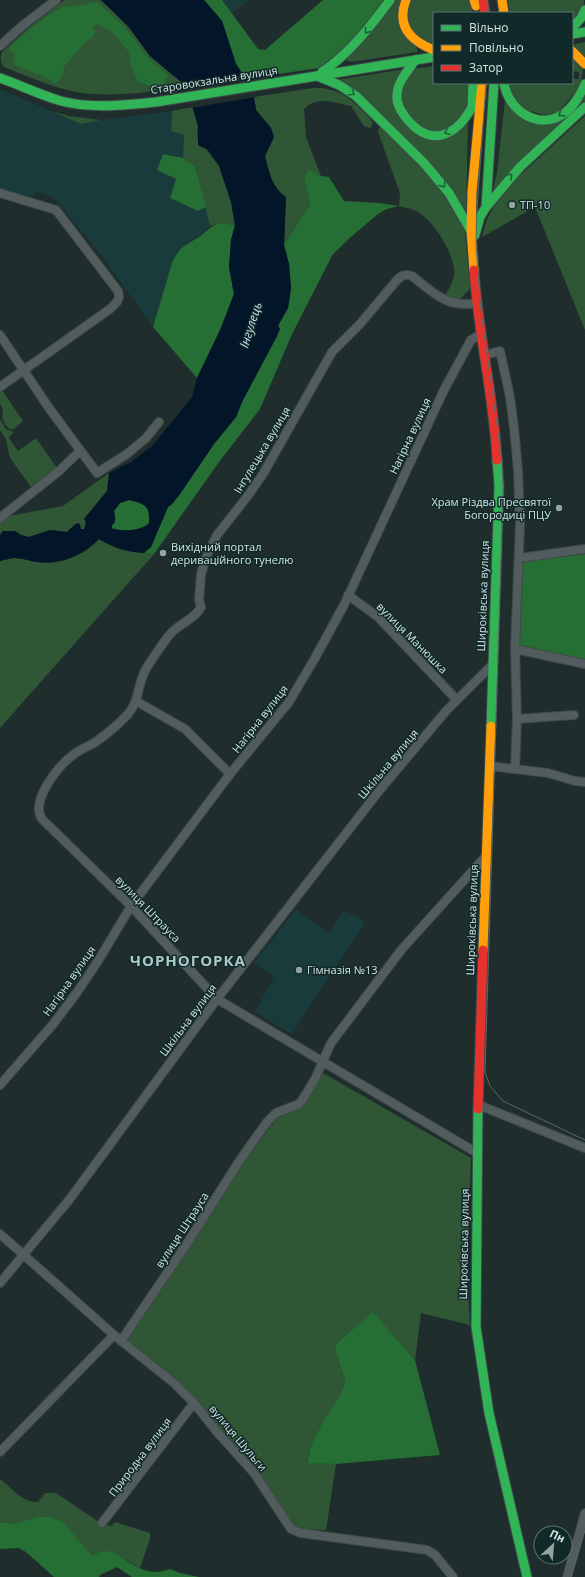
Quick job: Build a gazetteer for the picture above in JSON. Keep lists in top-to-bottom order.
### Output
{
  "streets": {
    "main road": ["Старовокзальна вулиця", "Широківська вулиця"],
    "street": [
      "Нагірна вулиця",
      "Інгулецька вулиця",
      "вулиця Манюшка",
      "Шкільна вулиця",
      "вулиця Штрауса",
      "вулиця Шульги",
      "Природна вулиця"
    ]
  },
  "crossings": [
    ["Нагірна вулиця", "Широківська вулиця"],
    ["Нагірна вулиця", "вулиця Манюшка"],
    ["Нагірна вулиця", "вулиця Штрауса"],
    ["Інгулецька вулиця", "Широківська вулиця"],
    ["Інгулецька вулиця", "вулиця Штрауса"],
    ["Широківська вулиця", "Шкільна вулиця"],
    ["Широківська вулиця", "вулиця Штрауса"],
    ["вулиця Манюшка", "Шкільна вулиця"],
    ["Шкільна вулиця", "вулиця Штрауса"],
    ["Шкільна вулиця", "вулиця Шульги"],
    ["вулиця Штрауса", "вулиця Шульги"],
    ["вулиця Шульги", "Природна вулиця"]
  ],
  "districts": ["ЧОРНОГОРКА"],
  "water": ["Інгулець"],
  "places": [
    "ТП-10",
    "Храм Різдва Пресвятої Богородиці ПЦУ",
    "Вихідний портал дериваційного тунелю",
    "Гімназія №13"
  ],
  "legend": ["Вільно", "Повільно", "Затор"],
  "north": "top right"
}
